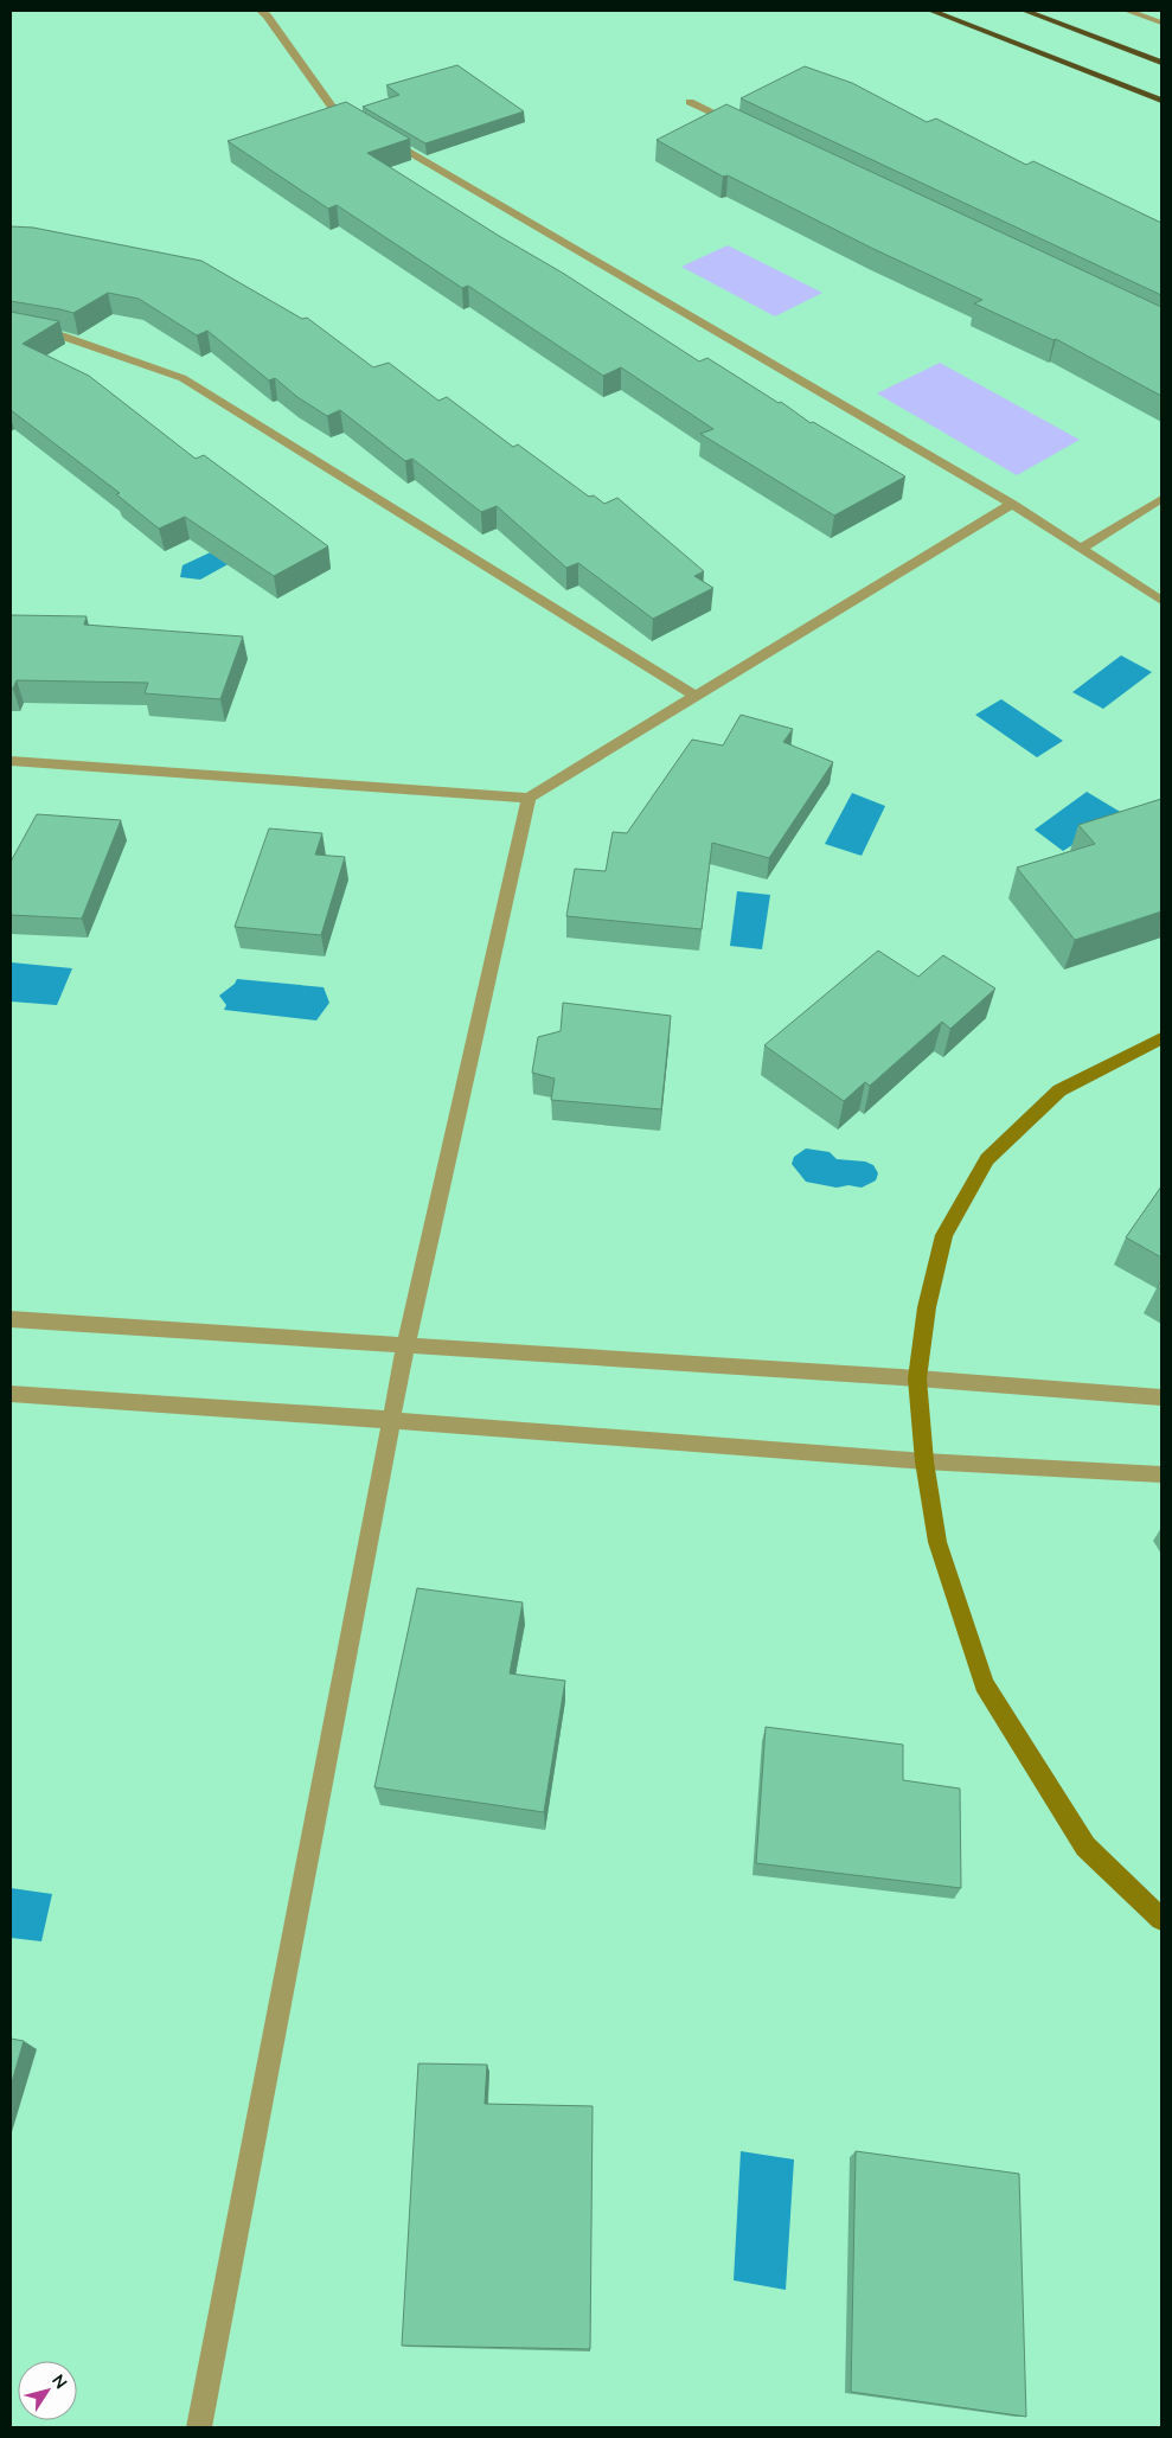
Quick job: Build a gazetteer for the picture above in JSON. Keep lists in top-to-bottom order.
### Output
{
  "north": "top right"
}
